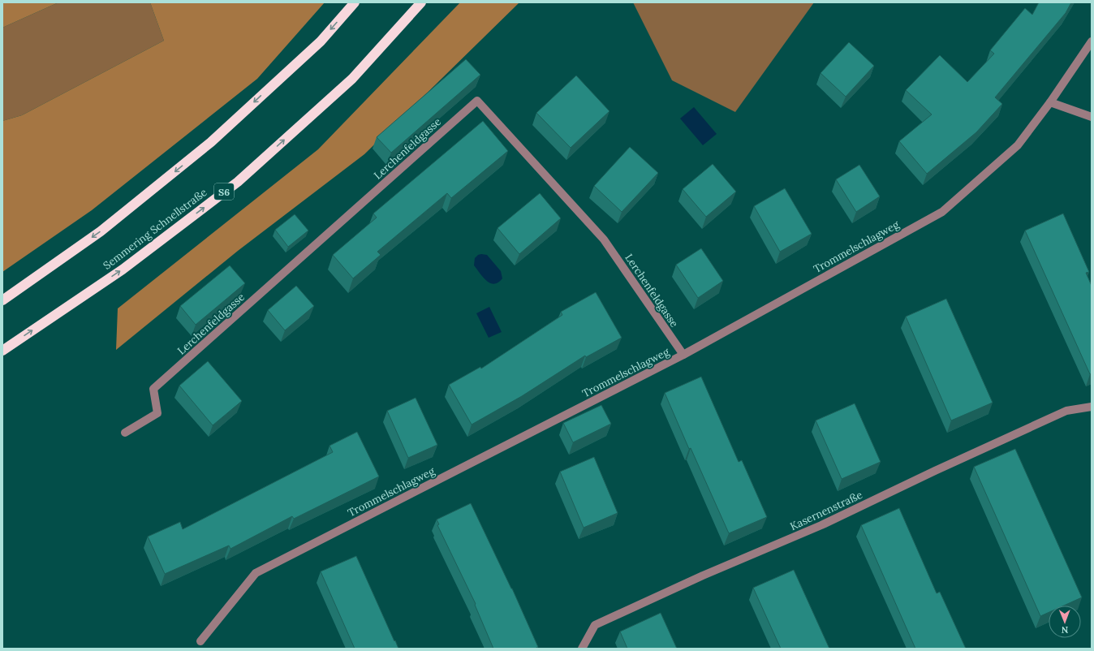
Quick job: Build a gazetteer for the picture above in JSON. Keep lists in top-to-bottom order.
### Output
{
  "streets": {
    "highway": ["S6", "Semmering Schnellstraße"],
    "street": ["Lerchenfeldgasse", "Trommelschlagweg", "Kasernenstraße"]
  },
  "crossings": [
    ["Lerchenfeldgasse", "Trommelschlagweg"]
  ],
  "north": "bottom"
}
